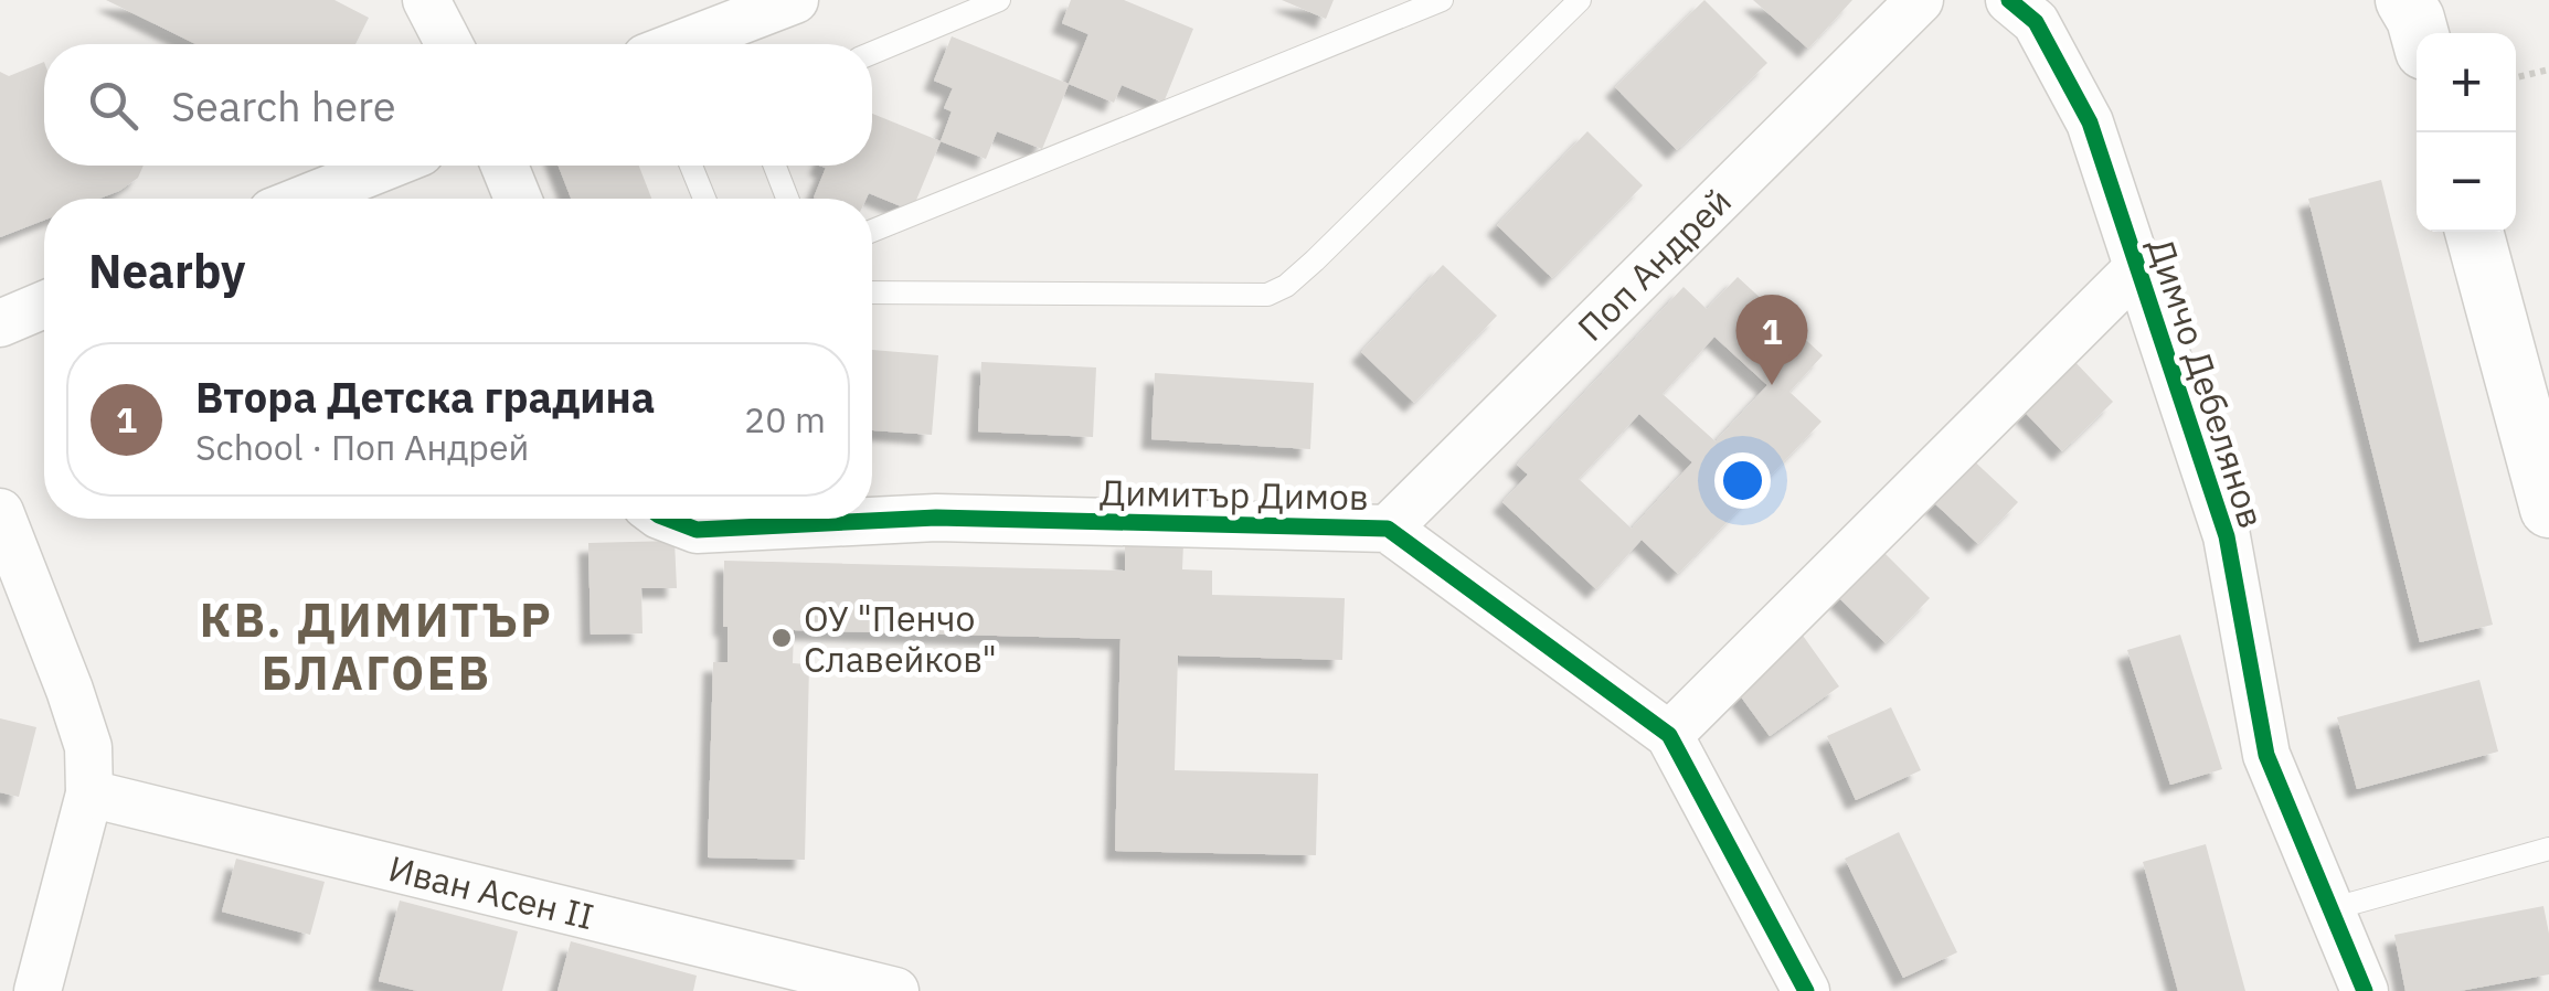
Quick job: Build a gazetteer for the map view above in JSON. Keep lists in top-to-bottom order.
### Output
{
  "streets": {
    "street": [
      "Поп Андрей",
      "Димчо Дебелянов",
      "Димитър Димов",
      "Иван Асен II"
    ]
  },
  "crossings": [
    ["Поп Андрей", "Димитър Димов"]
  ],
  "districts": ["КВ. ДИМИТЪР БЛАГОЕВ"],
  "places": ["ОУ \"Пенчо Славейков\""],
  "page": {
    "map_buttons": ["+", "−"],
    "search": "Search here",
    "heading": "Nearby",
    "pins": "1",
    "list": [
      {
        "mark": "1",
        "name": "Втора Детска градина",
        "note": "School · Поп Андрей",
        "value": "20 m"
      }
    ]
  }
}
